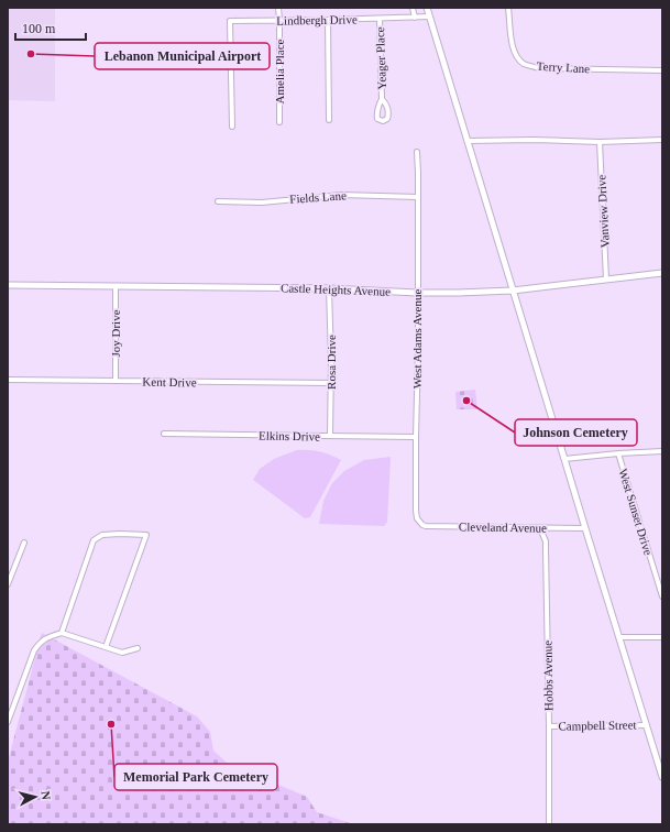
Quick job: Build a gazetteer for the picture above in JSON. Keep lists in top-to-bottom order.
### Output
{
  "streets": {
    "street": [
      "Lindbergh Drive",
      "Yeager Place",
      "Terry Lane",
      "Amelia Place",
      "Fields Lane",
      "Vanview Drive",
      "Castle Heights Avenue",
      "Joy Drive",
      "West Adams Avenue",
      "Rosa Drive",
      "Kent Drive",
      "Elkins Drive",
      "West Sunset Drive",
      "Cleveland Avenue",
      "Hobbs Avenue",
      "Campbell Street"
    ]
  },
  "crossings": [
    ["Lindbergh Drive", "Yeager Place"],
    ["Lindbergh Drive", "Amelia Place"],
    ["Fields Lane", "West Adams Avenue"],
    ["Vanview Drive", "Castle Heights Avenue"],
    ["Castle Heights Avenue", "Joy Drive"],
    ["Castle Heights Avenue", "West Adams Avenue"],
    ["Castle Heights Avenue", "Rosa Drive"],
    ["Joy Drive", "Kent Drive"],
    ["West Adams Avenue", "Elkins Drive"],
    ["West Adams Avenue", "Cleveland Avenue"],
    ["Rosa Drive", "Kent Drive"],
    ["Rosa Drive", "Elkins Drive"],
    ["Cleveland Avenue", "Hobbs Avenue"],
    ["Hobbs Avenue", "Campbell Street"]
  ],
  "places": ["Lebanon Municipal Airport", "Johnson Cemetery", "Memorial Park Cemetery"],
  "scale_bar": "100 m",
  "north": "right"
}
